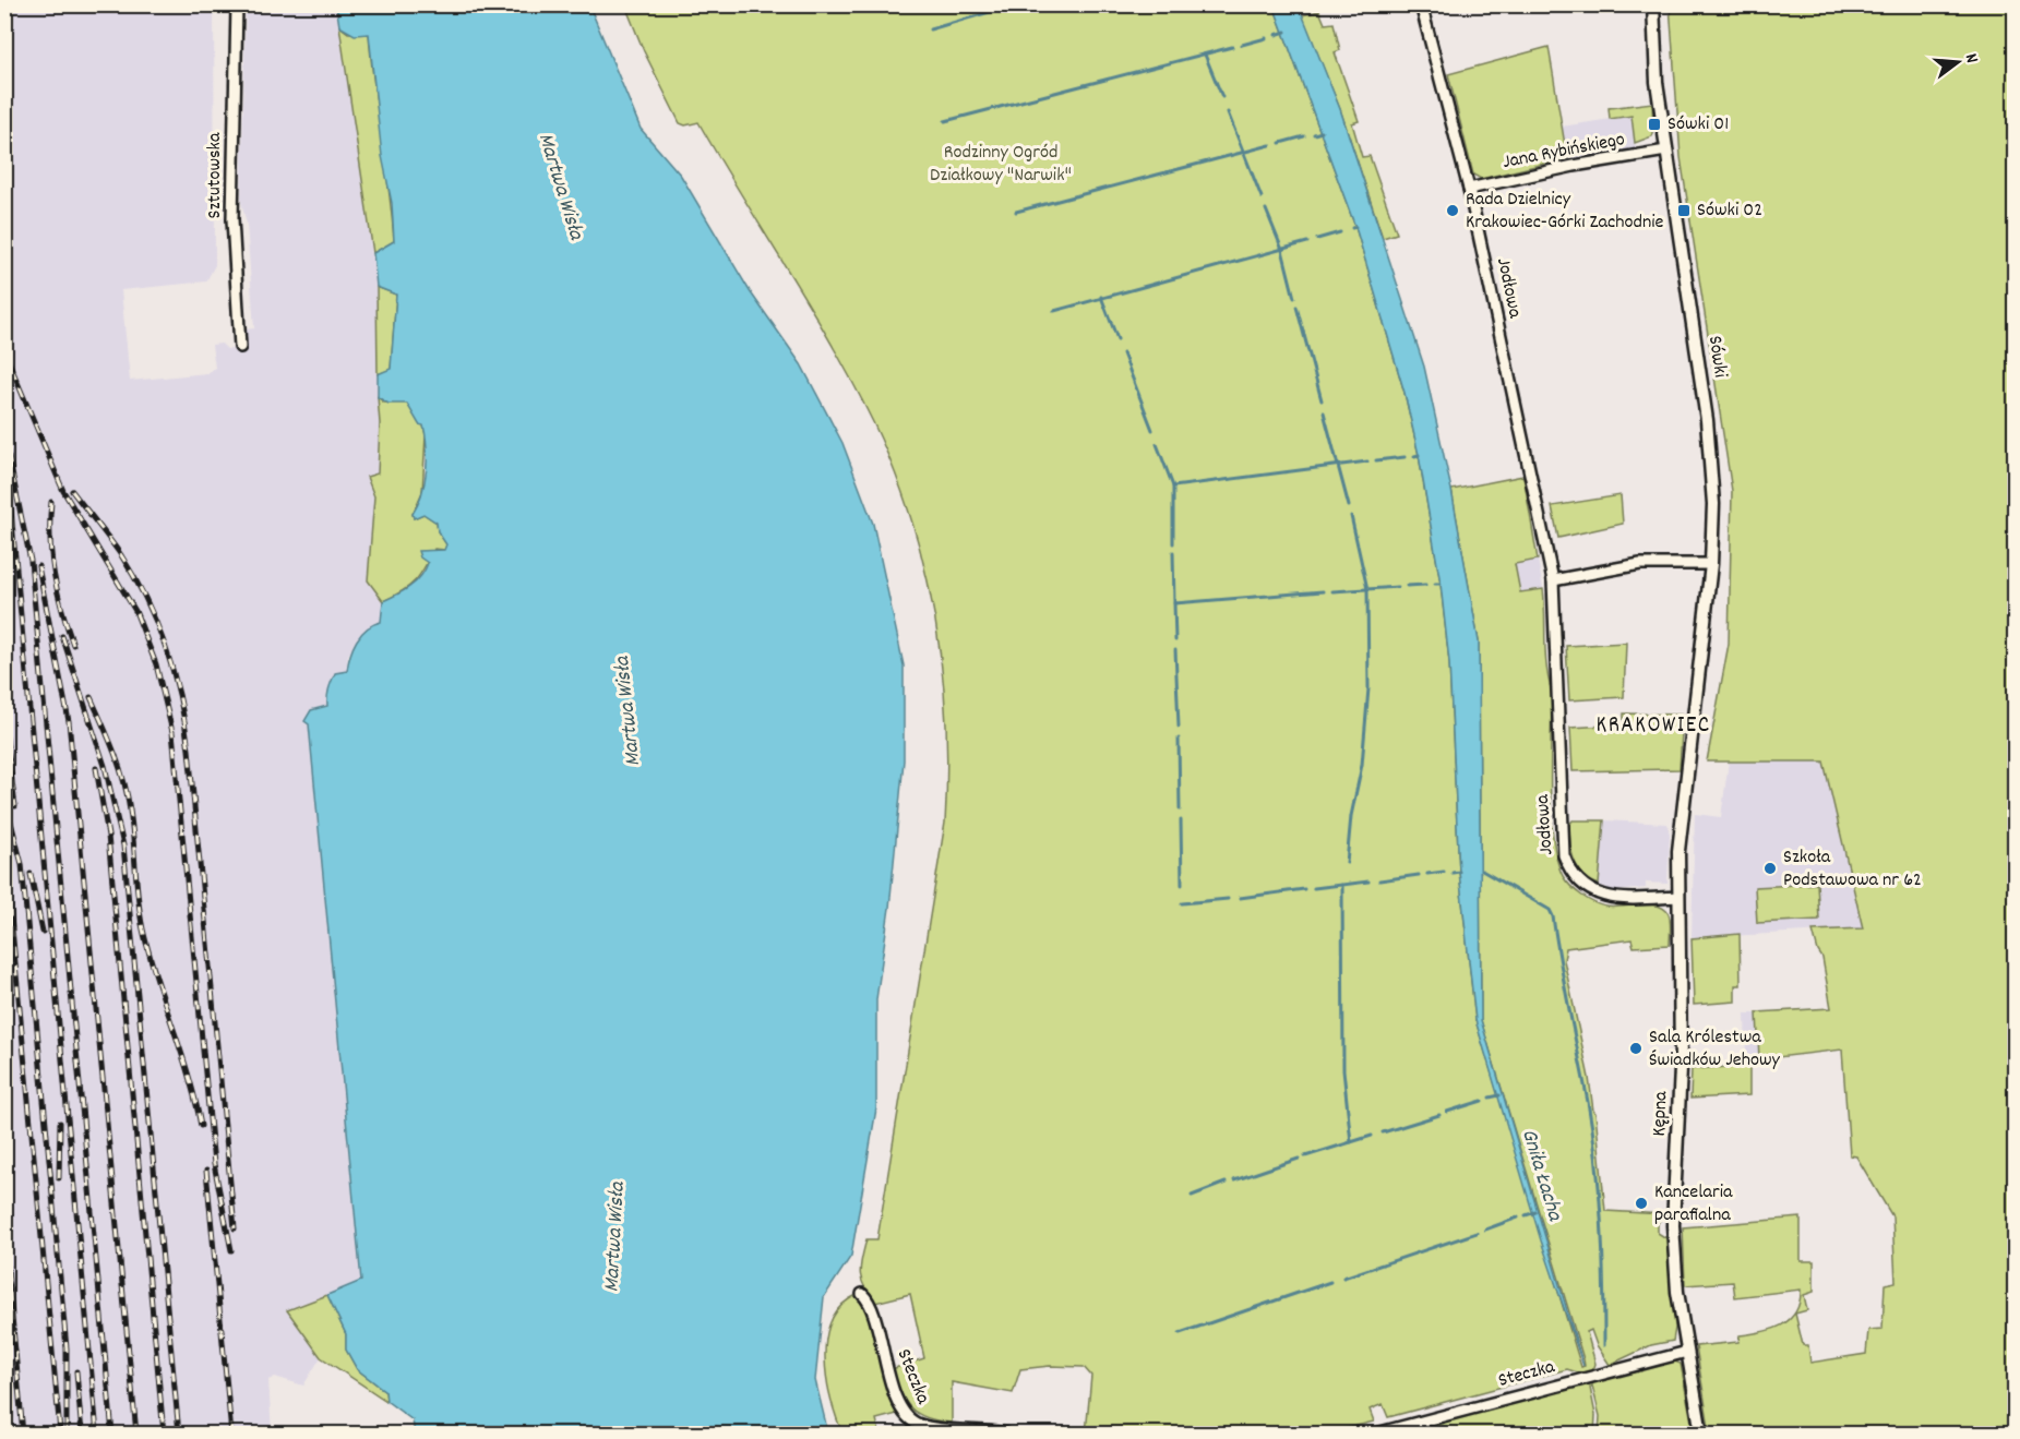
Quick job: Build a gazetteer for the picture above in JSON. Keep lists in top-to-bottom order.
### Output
{
  "streets": {
    "street": [
      "Jana Rybińskiego",
      "Sztutowska",
      "Jodłowa",
      "Sówki",
      "Kępna",
      "Steczka"
    ]
  },
  "crossings": [
    ["Jana Rybińskiego", "Jodłowa"],
    ["Jana Rybińskiego", "Sówki"],
    ["Jodłowa", "Kępna"],
    ["Sówki", "Kępna"],
    ["Kępna", "Steczka"]
  ],
  "districts": ["KRAKOWIEC"],
  "water": ["Martwa Wisła", "Gniła Łacha"],
  "parks": ["Rodzinny Ogród Działkowy \"Narwik\""],
  "places": {
    "transit": ["Sówki 01", "Sówki 02"],
    "other": [
      "Rada Dzielnicy Krakowiec-Górki Zachodnie",
      "Szkoła Podstawowa nr 62",
      "Sala Królestwa Świadków Jehowy",
      "Kancelaria parafialna"
    ]
  },
  "north": "right"
}
